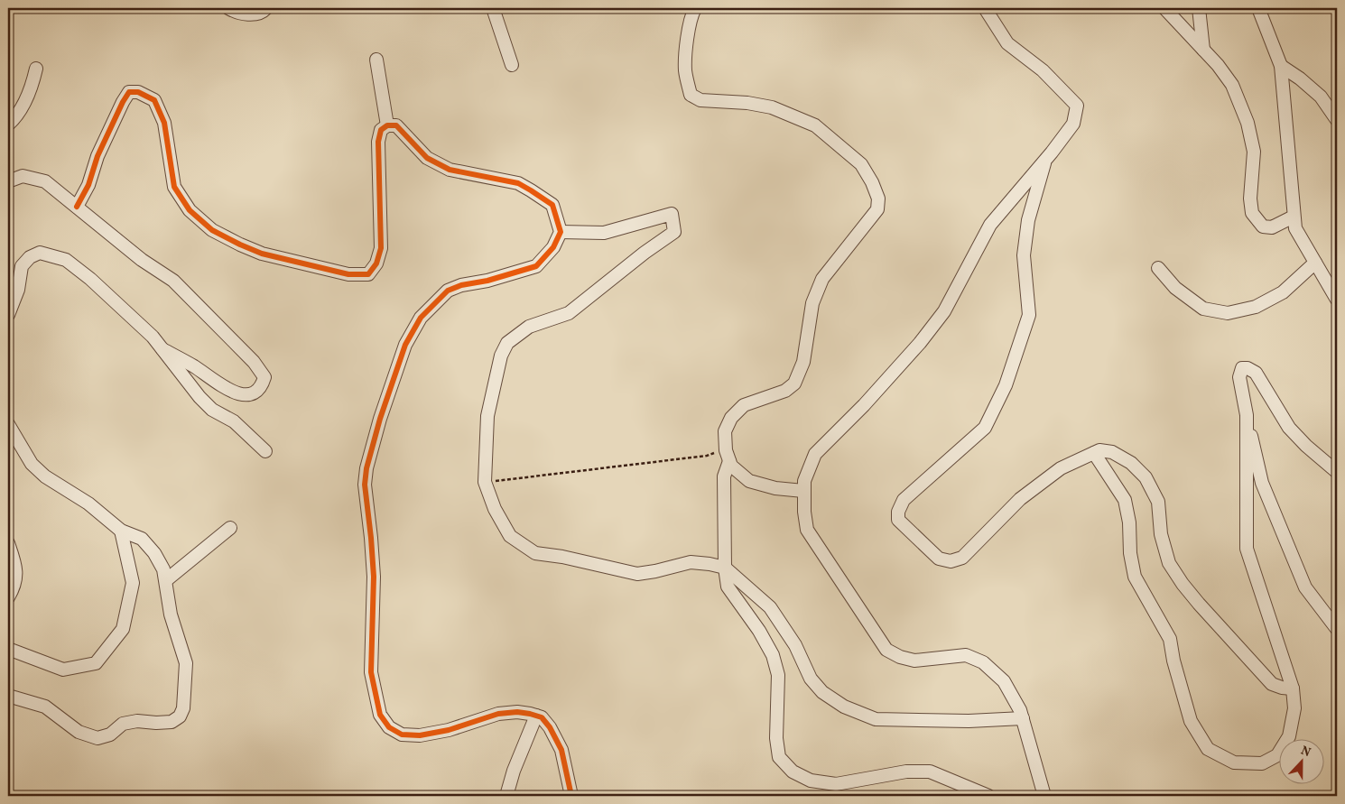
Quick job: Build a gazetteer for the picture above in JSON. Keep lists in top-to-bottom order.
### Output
{
  "north": "top"
}
